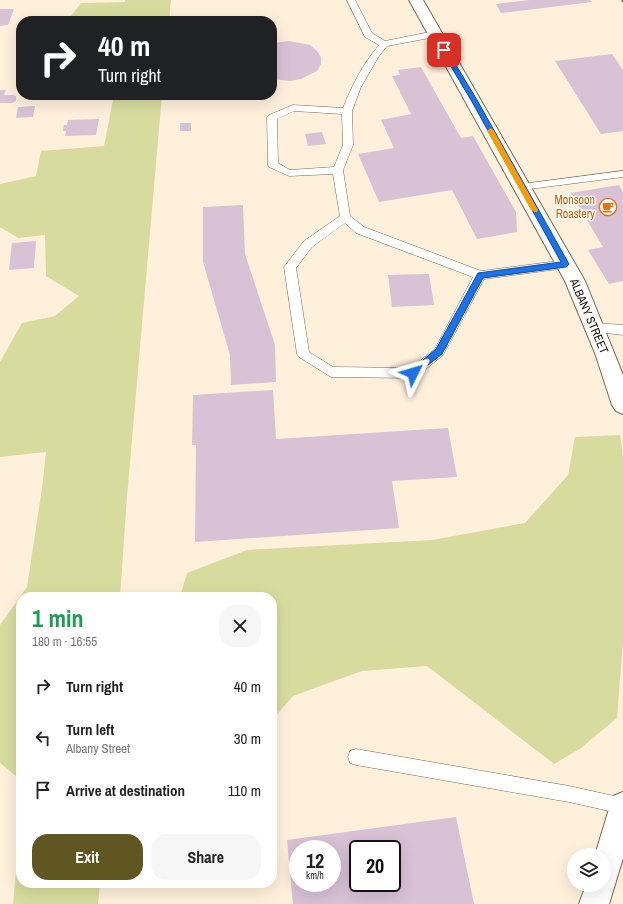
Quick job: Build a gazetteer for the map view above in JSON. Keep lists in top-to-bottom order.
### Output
{
  "streets": {
    "main road": ["ALBANY STREET"]
  },
  "places": {
    "cafe": ["Monsoon Roastery"]
  },
  "page": {
    "turn": ["40 m", "Turn right"],
    "heading": ["1 min", "180 m · 16:55"],
    "list": [
      {
        "name": "Turn right",
        "value": "40 m"
      },
      {
        "name": "Turn left",
        "note": "Albany Street",
        "value": "30 m"
      },
      {
        "name": "Arrive at destination",
        "value": "110 m"
      }
    ],
    "buttons": ["Exit", "Share"],
    "speed": "12 km/h",
    "limit": "20"
  }
}
